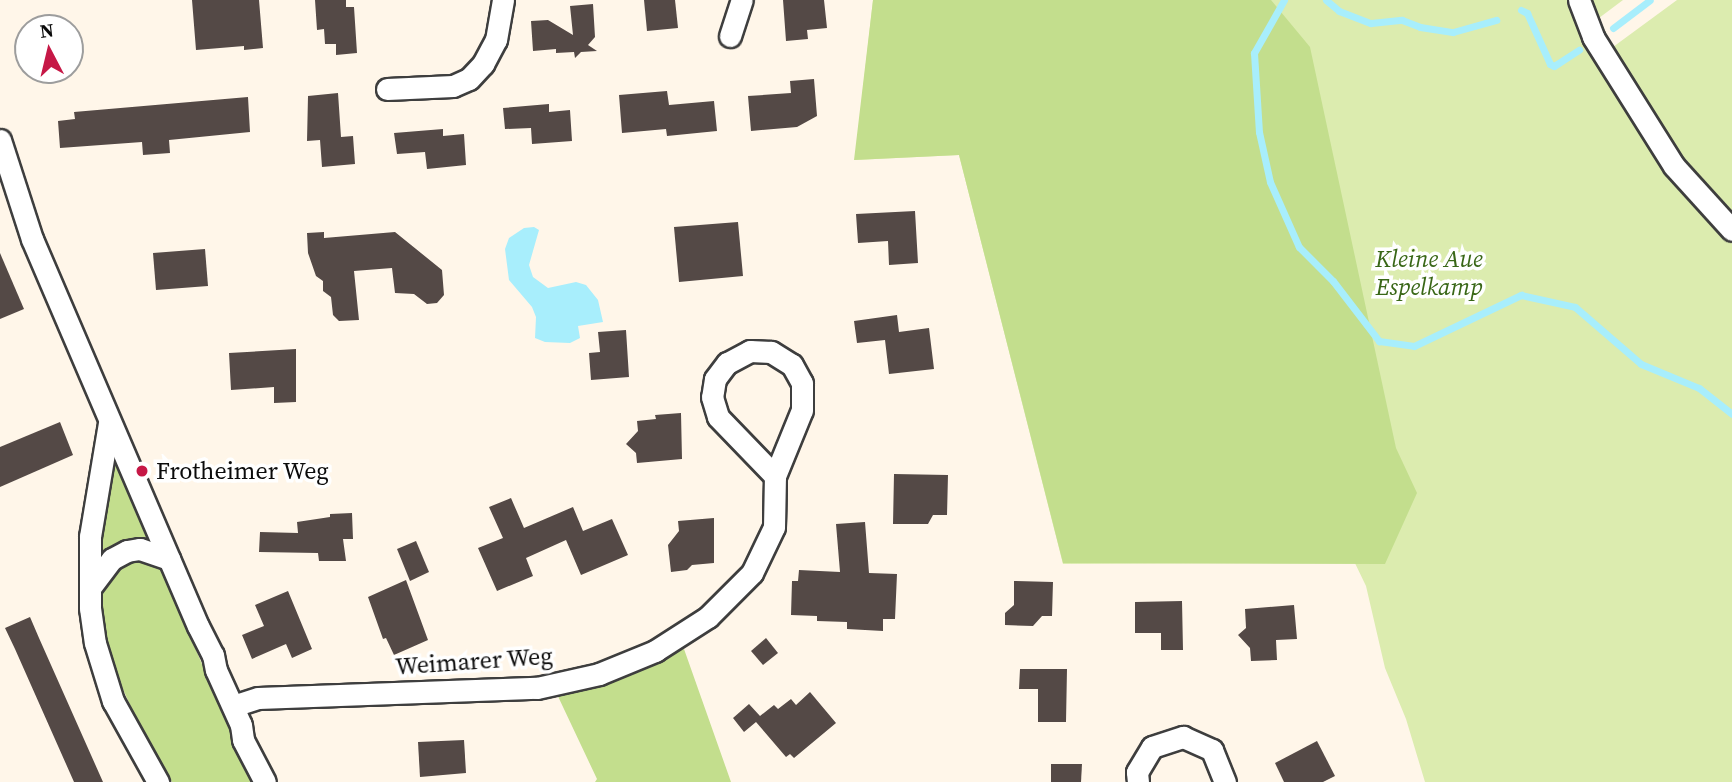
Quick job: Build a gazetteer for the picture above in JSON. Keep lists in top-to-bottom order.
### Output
{
  "streets": {
    "street": ["Weimarer Weg"]
  },
  "parks": ["Kleine Aue Espelkamp"],
  "places": ["Frotheimer Weg"],
  "north": "top"
}
